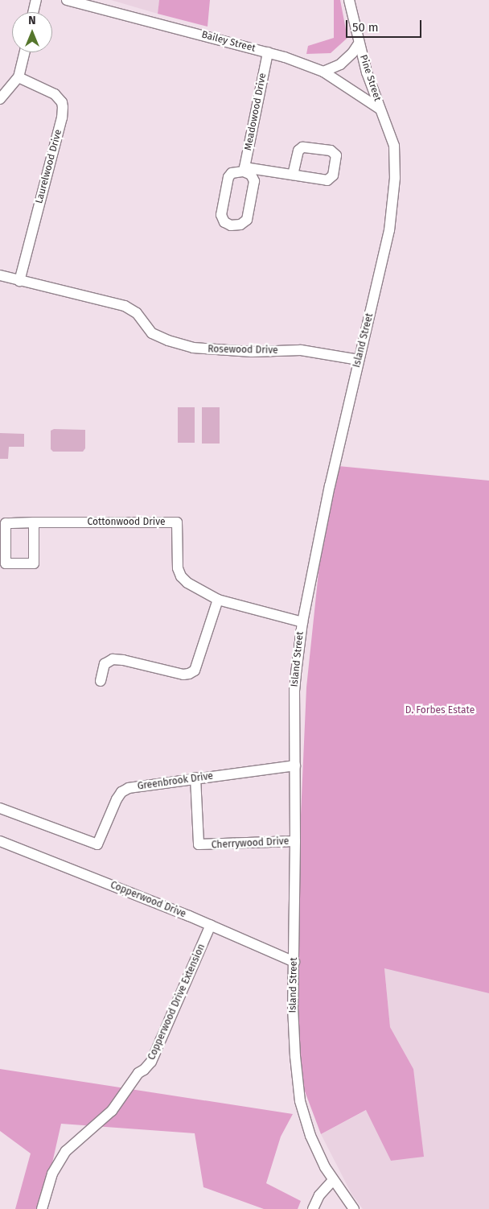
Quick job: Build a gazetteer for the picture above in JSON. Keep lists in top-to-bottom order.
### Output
{
  "streets": {
    "street": [
      "Bailey Street",
      "Pine Street",
      "Meadowood Drive",
      "Laurelwood Drive",
      "Island Street",
      "Rosewood Drive",
      "Cottonwood Drive",
      "Greenbrook Drive",
      "Cherrywood Drive",
      "Copperwood Drive",
      "Copperwood Drive Extension"
    ]
  },
  "crossings": [
    ["Bailey Street", "Pine Street"],
    ["Bailey Street", "Meadowood Drive"],
    ["Bailey Street", "Island Street"],
    ["Pine Street", "Island Street"],
    ["Laurelwood Drive", "Rosewood Drive"],
    ["Island Street", "Rosewood Drive"],
    ["Island Street", "Cottonwood Drive"],
    ["Island Street", "Greenbrook Drive"],
    ["Island Street", "Cherrywood Drive"],
    ["Island Street", "Copperwood Drive"],
    ["Greenbrook Drive", "Cherrywood Drive"],
    ["Copperwood Drive", "Copperwood Drive Extension"]
  ],
  "parks": ["D. Forbes Estate"],
  "scale_bar": "50 m",
  "north": "top"
}
